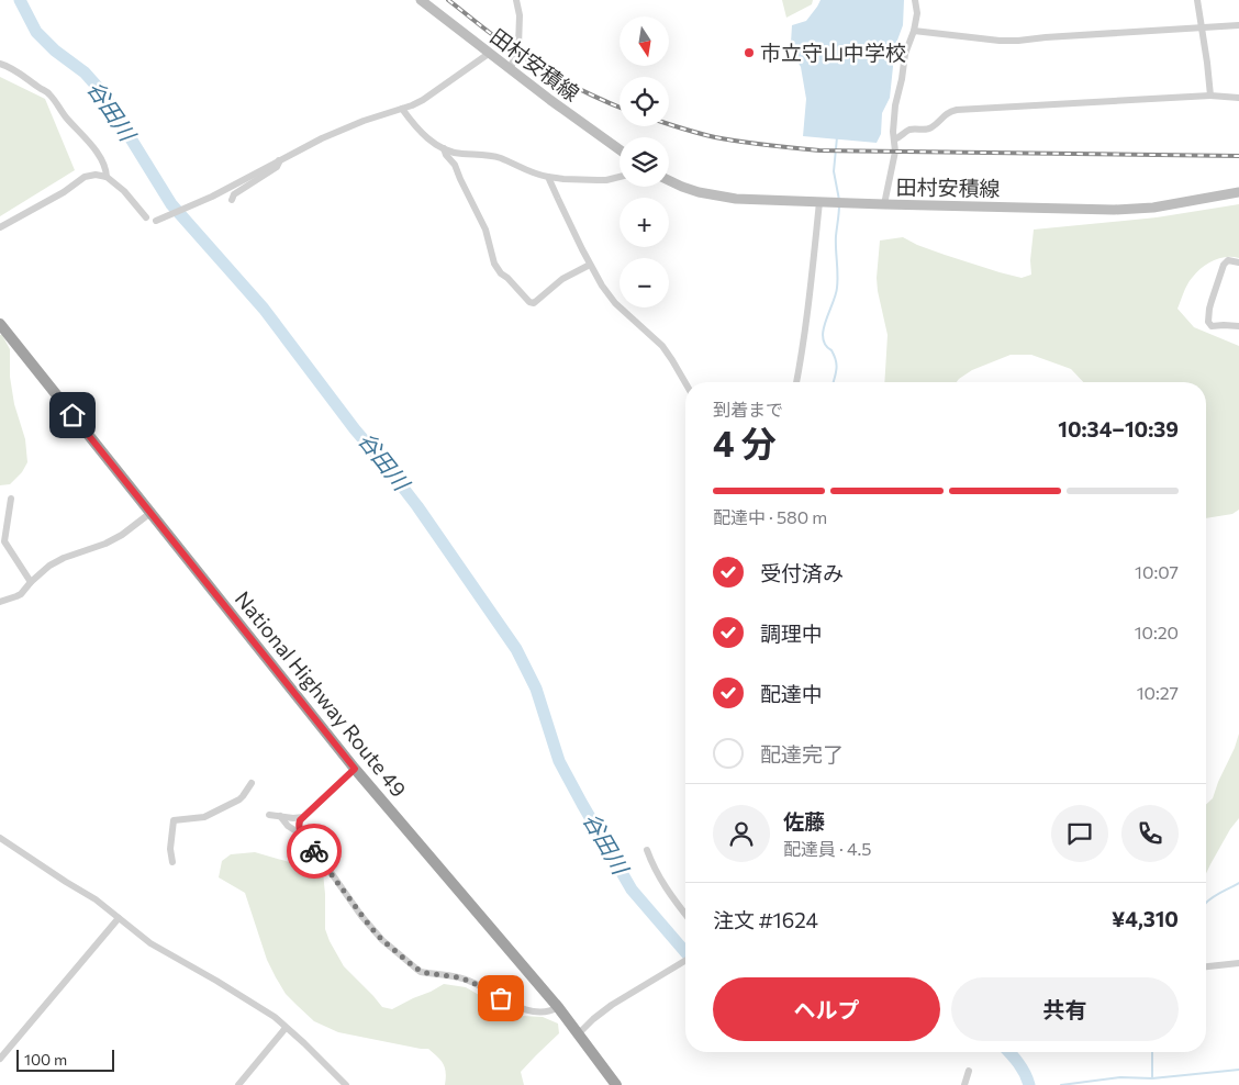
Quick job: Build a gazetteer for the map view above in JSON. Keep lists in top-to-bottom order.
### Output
{
  "streets": {
    "highway": ["National Highway Route 49"],
    "main road": ["田村安積線"]
  },
  "water": ["谷田川"],
  "places": ["市立守山中学校"],
  "scale_bar": "100 m",
  "north": "bottom",
  "page": {
    "map_buttons": ["+", "−"],
    "heading": ["4 分", "到着まで", "10:34–10:39"],
    "panel": [
      "佐藤",
      "配達員 · 4.5",
      "注文 #1624",
      "¥4,310"
    ],
    "bar": "配達中 · 580 m",
    "list": [
      ["受付済み", "10:07"],
      ["調理中", "10:20"],
      ["配達中", "10:27"],
      "配達完了"
    ],
    "buttons": ["ヘルプ", "共有"],
    "scale": "100 m"
  }
}
